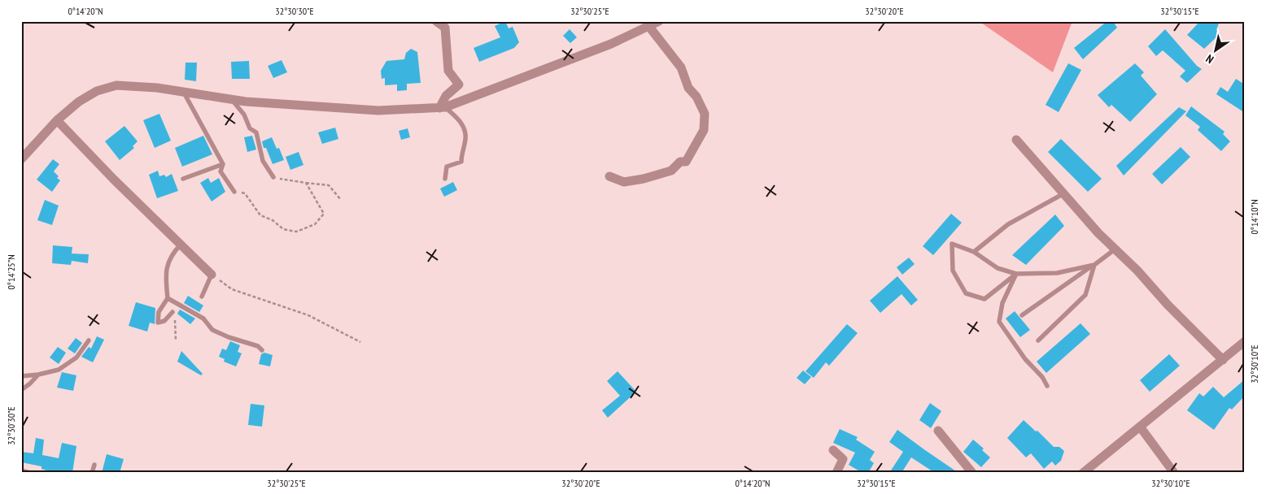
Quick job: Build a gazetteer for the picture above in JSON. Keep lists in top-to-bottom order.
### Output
{
  "north": "bottom left",
  "coordinates": [
    "0°14'20\"N",
    "32°30'30\"E",
    "32°30'25\"E",
    "32°30'20\"E",
    "32°30'15\"E",
    "0°14'10\"N",
    "0°14'25\"N",
    "32°30'10\"E"
  ]
}
